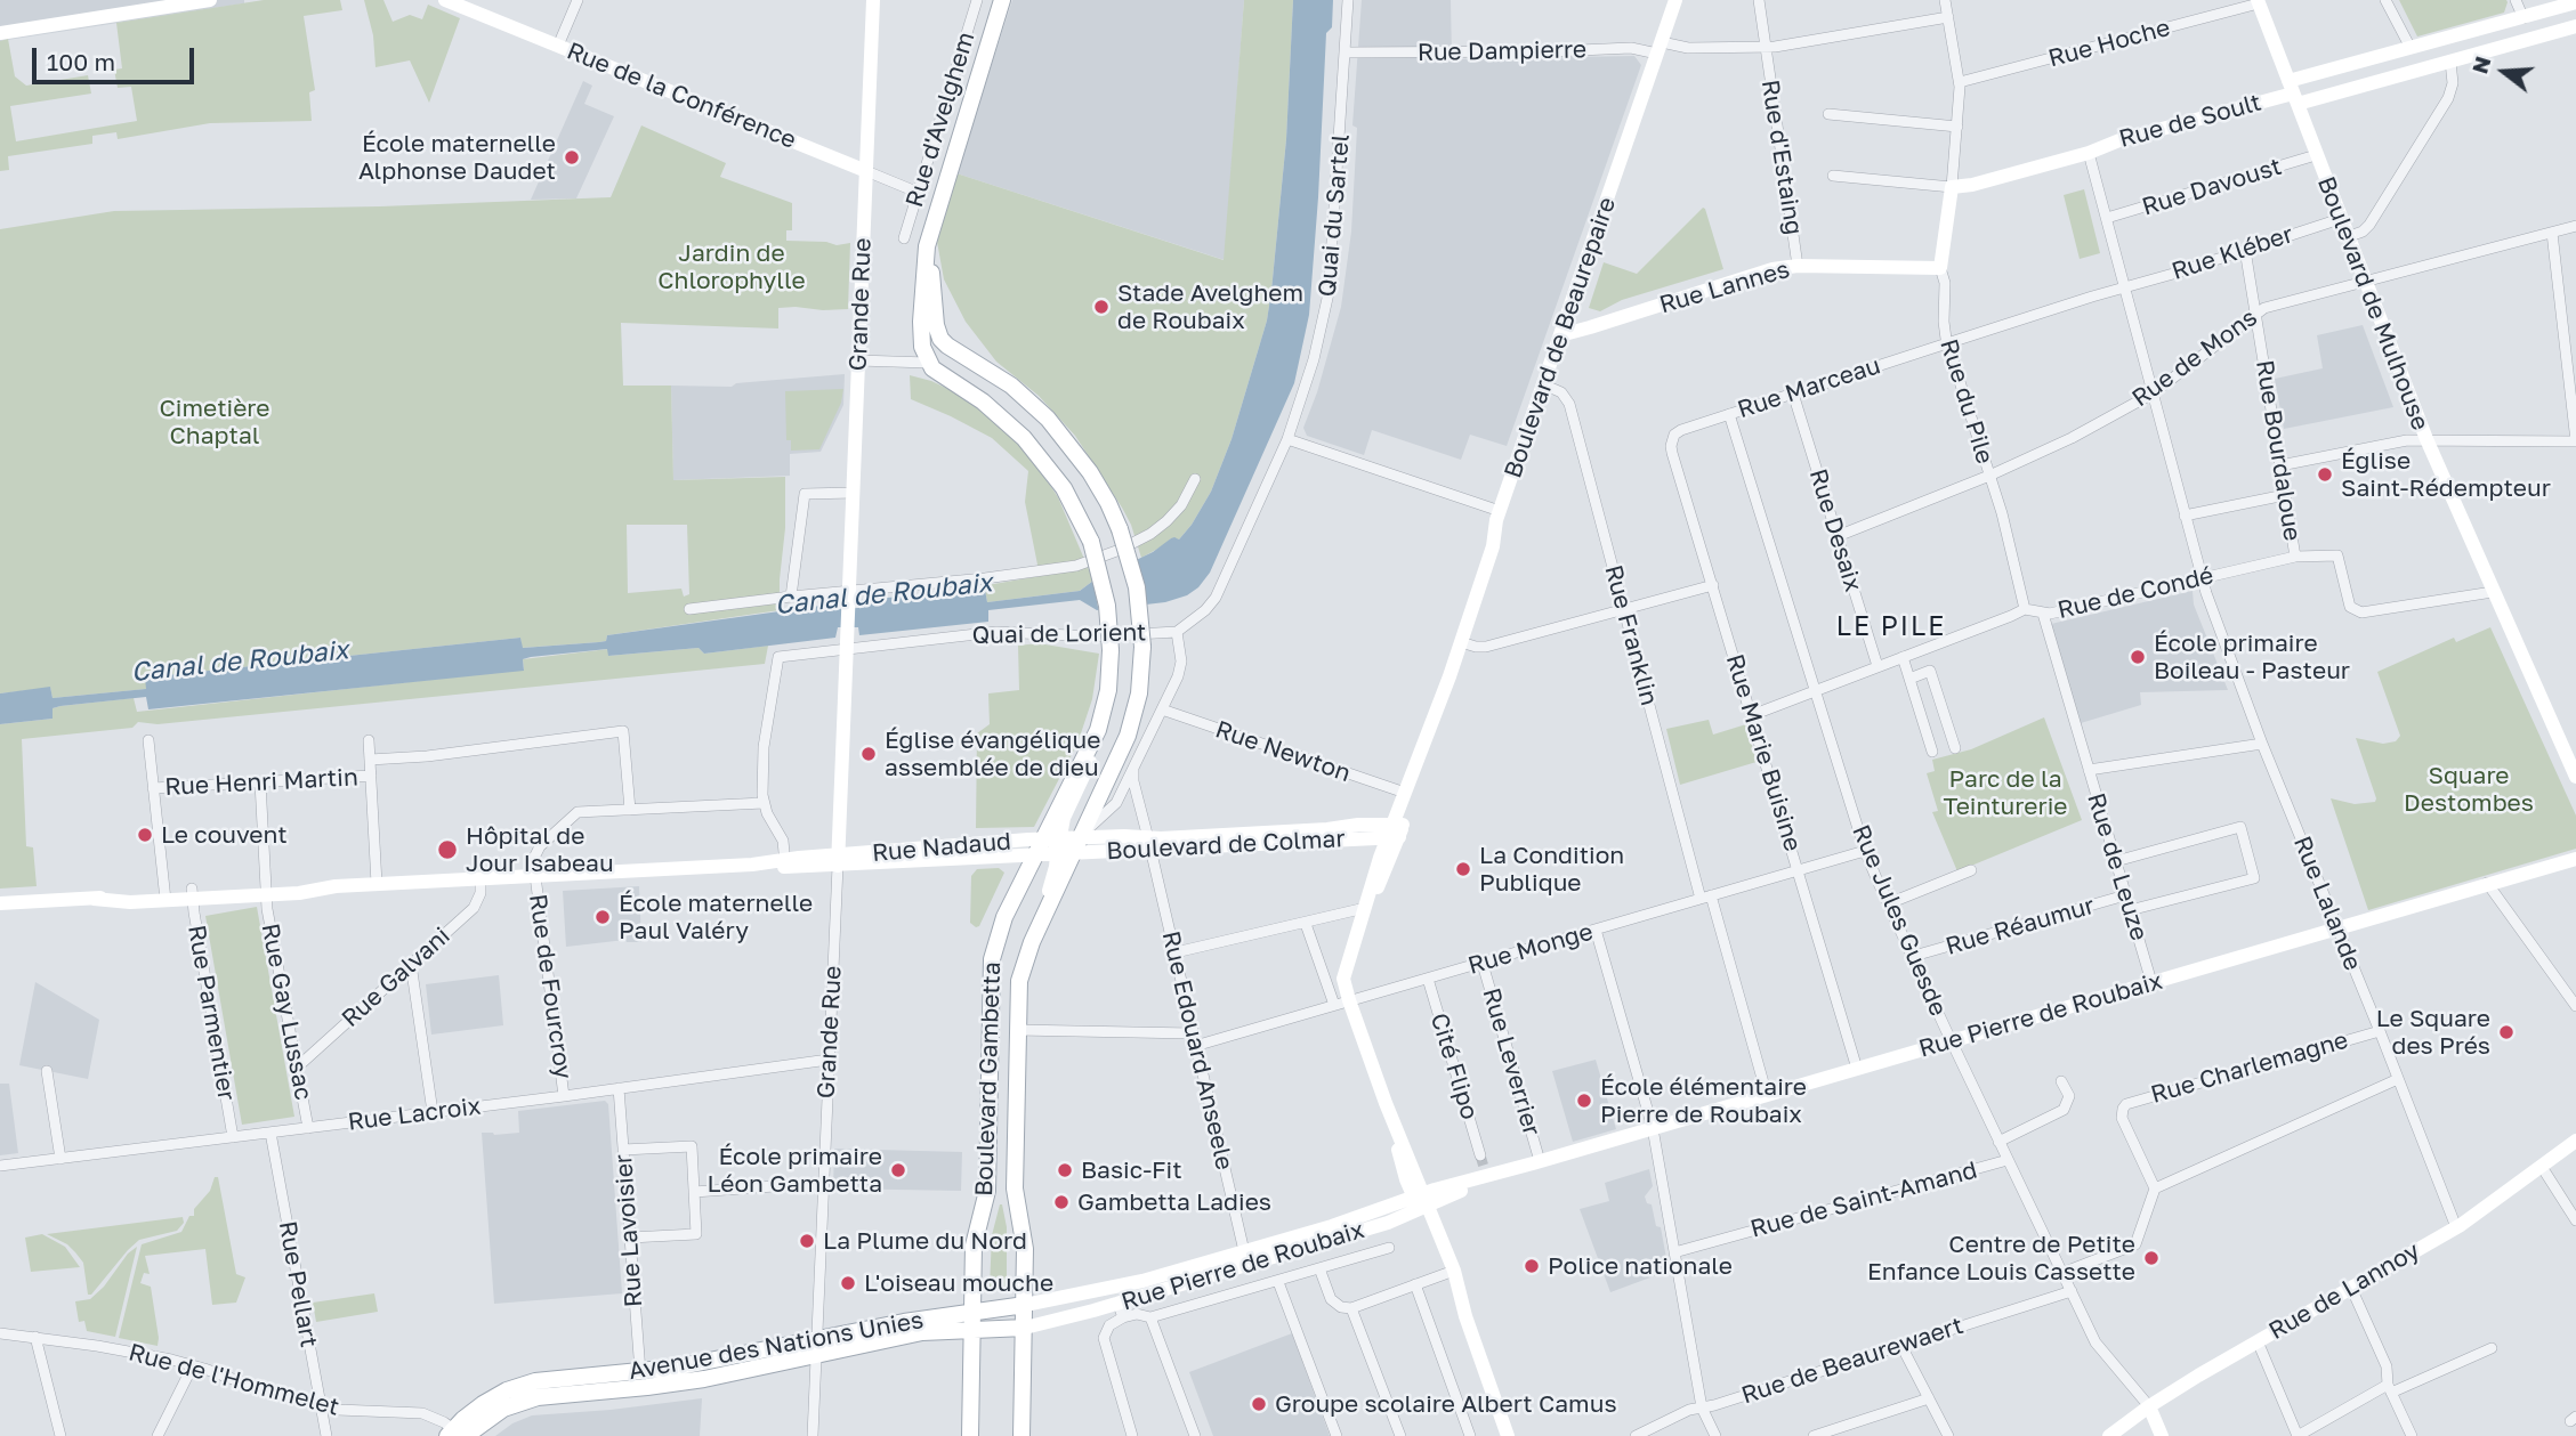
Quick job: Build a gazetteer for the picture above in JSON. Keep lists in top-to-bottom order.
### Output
{
  "streets": {
    "main road": ["Rue Pierre de Roubaix", "Boulevard Gambetta", "Avenue des Nations Unies"],
    "street": [
      "Rue Hoche",
      "Rue Dampierre",
      "Rue de la Conférence",
      "Rue d'Avelghem",
      "Rue de Soult",
      "Rue d'Estaing",
      "Rue Davoust",
      "Quai du Sartel",
      "Rue Kléber",
      "Rue Lannes",
      "Boulevard de Mulhouse",
      "Grande Rue",
      "Boulevard de Beaurepaire",
      "Rue de Mons",
      "Rue Marceau",
      "Rue du Pile",
      "Rue Bourdaloue",
      "Rue Desaix",
      "Rue de Condé",
      "Quai de Lorient",
      "Rue Franklin",
      "Rue Newton",
      "Rue Marie Buisine",
      "Rue Henri Martin",
      "Boulevard de Colmar",
      "Rue Nadaud",
      "Rue de Leuze",
      "Rue Lalande",
      "Rue Jules Guesde",
      "Rue Réaumur",
      "Rue Monge",
      "Rue Galvani",
      "Rue de Fourcroy",
      "Rue Gay Lussac",
      "Rue Parmentier",
      "Rue Edouard Anseele",
      "Rue Leverrier",
      "Cité Flipo",
      "Rue Charlemagne",
      "Rue Lacroix",
      "Rue de Saint-Amand",
      "Rue Lavoisier",
      "Rue Pellart",
      "Rue de Lannoy",
      "Rue de Beaurewaert",
      "Rue de l'Hommelet"
    ]
  },
  "crossings": [
    ["Rue Hoche", "Boulevard de Mulhouse"],
    ["Rue Hoche", "Rue du Pile"],
    ["Rue Dampierre", "Rue d'Estaing"],
    ["Rue Dampierre", "Quai du Sartel"],
    ["Rue Dampierre", "Boulevard de Beaurepaire"],
    ["Rue Dampierre", "Rue du Pile"],
    ["Rue de la Conférence", "Rue d'Avelghem"],
    ["Rue de la Conférence", "Grande Rue"],
    ["Rue de Soult", "Boulevard de Mulhouse"],
    ["Rue de Soult", "Rue du Pile"],
    ["Rue de Soult", "Rue Lalande"],
    ["Rue d'Estaing", "Rue Lannes"],
    ["Rue Davoust", "Boulevard de Mulhouse"],
    ["Rue Davoust", "Rue Lalande"],
    ["Quai du Sartel", "Quai de Lorient"],
    ["Quai du Sartel", "Boulevard Gambetta"],
    ["Rue Kléber", "Boulevard de Mulhouse"],
    ["Rue Kléber", "Rue Marceau"],
    ["Rue Kléber", "Rue du Pile"],
    ["Rue Kléber", "Rue Bourdaloue"],
    ["Rue Kléber", "Rue Lalande"],
    ["Rue Lannes", "Boulevard de Beaurepaire"],
    ["Rue Lannes", "Rue du Pile"],
    ["Boulevard de Mulhouse", "Rue de Mons"],
    ["Boulevard de Mulhouse", "Rue de Condé"],
    ["Grande Rue", "Quai de Lorient"],
    ["Grande Rue", "Rue Nadaud"],
    ["Grande Rue", "Rue Lacroix"],
    ["Grande Rue", "Avenue des Nations Unies"],
    ["Boulevard de Beaurepaire", "Rue Franklin"],
    ["Boulevard de Beaurepaire", "Rue Newton"],
    ["Boulevard de Beaurepaire", "Boulevard de Colmar"],
    ["Boulevard de Beaurepaire", "Rue Monge"],
    ["Boulevard de Beaurepaire", "Rue Pierre de Roubaix"],
    ["Rue de Mons", "Rue du Pile"],
    ["Rue de Mons", "Rue Bourdaloue"],
    ["Rue de Mons", "Rue Desaix"],
    ["Rue de Mons", "Rue Lalande"],
    ["Rue Marceau", "Rue du Pile"],
    ["Rue Marceau", "Rue Desaix"],
    ["Rue Marceau", "Rue Marie Buisine"],
    ["Rue Marceau", "Rue Jules Guesde"],
    ["Rue du Pile", "Rue de Condé"],
    ["Rue Bourdaloue", "Rue de Condé"],
    ["Rue Desaix", "Rue de Condé"],
    ["Rue de Condé", "Rue Marie Buisine"],
    ["Rue de Condé", "Rue de Leuze"],
    ["Rue de Condé", "Rue Lalande"],
    ["Rue de Condé", "Rue Jules Guesde"],
    ["Quai de Lorient", "Boulevard Gambetta"],
    ["Rue Franklin", "Rue Monge"],
    ["Rue Franklin", "Rue Pierre de Roubaix"],
    ["Rue Newton", "Boulevard Gambetta"],
    ["Rue Marie Buisine", "Rue Monge"],
    ["Rue Marie Buisine", "Rue Pierre de Roubaix"],
    ["Rue Henri Martin", "Rue Gay Lussac"],
    ["Boulevard de Colmar", "Rue Nadaud"],
    ["Boulevard de Colmar", "Rue Edouard Anseele"],
    ["Boulevard de Colmar", "Boulevard Gambetta"],
    ["Rue Nadaud", "Boulevard Gambetta"],
    ["Rue de Leuze", "Rue Réaumur"],
    ["Rue de Leuze", "Rue Pierre de Roubaix"],
    ["Rue Lalande", "Rue Pierre de Roubaix"],
    ["Rue Lalande", "Rue Charlemagne"],
    ["Rue Lalande", "Rue de Lannoy"],
    ["Rue Jules Guesde", "Rue Réaumur"],
    ["Rue Jules Guesde", "Rue Monge"],
    ["Rue Jules Guesde", "Rue Pierre de Roubaix"],
    ["Rue Jules Guesde", "Rue de Saint-Amand"],
    ["Rue Jules Guesde", "Rue de Lannoy"],
    ["Rue Jules Guesde", "Rue de Beaurewaert"],
    ["Rue Monge", "Rue Edouard Anseele"],
    ["Rue Monge", "Rue Leverrier"],
    ["Rue Monge", "Cité Flipo"],
    ["Rue Galvani", "Rue Gay Lussac"],
    ["Rue de Fourcroy", "Rue Lacroix"],
    ["Rue Gay Lussac", "Rue Lacroix"],
    ["Rue Parmentier", "Rue Lacroix"],
    ["Rue Pierre de Roubaix", "Rue Edouard Anseele"],
    ["Rue Pierre de Roubaix", "Rue Leverrier"],
    ["Rue Pierre de Roubaix", "Boulevard Gambetta"],
    ["Rue Pierre de Roubaix", "Avenue des Nations Unies"],
    ["Boulevard Gambetta", "Avenue des Nations Unies"],
    ["Rue Lacroix", "Rue Lavoisier"],
    ["Rue Lacroix", "Rue Pellart"],
    ["Rue Lavoisier", "Avenue des Nations Unies"],
    ["Rue Pellart", "Rue de l'Hommelet"],
    ["Avenue des Nations Unies", "Rue de l'Hommelet"]
  ],
  "districts": ["LE PILE"],
  "water": ["Canal de Roubaix"],
  "parks": [
    "Jardin de Chlorophylle",
    "Cimetière Chaptal",
    "Square Destombes",
    "Parc de la Teinturerie"
  ],
  "places": [
    "École maternelle Alphonse Daudet",
    "Stade Avelghem de Roubaix",
    "Église Saint-Rédempteur",
    "École primaire Boileau - Pasteur",
    "Église évangélique assemblée de dieu",
    "Le couvent",
    "Hôpital de Jour Isabeau",
    "La Condition Publique",
    "École maternelle Paul Valéry",
    "Le Square des Prés",
    "École élémentaire Pierre de Roubaix",
    "École primaire Léon Gambetta",
    "Basic-Fit",
    "Gambetta Ladies",
    "La Plume du Nord",
    "Centre de Petite Enfance Louis Cassette",
    "Police nationale",
    "L'oiseau mouche",
    "Groupe scolaire Albert Camus"
  ],
  "scale_bar": "100 m",
  "north": "left"
}
